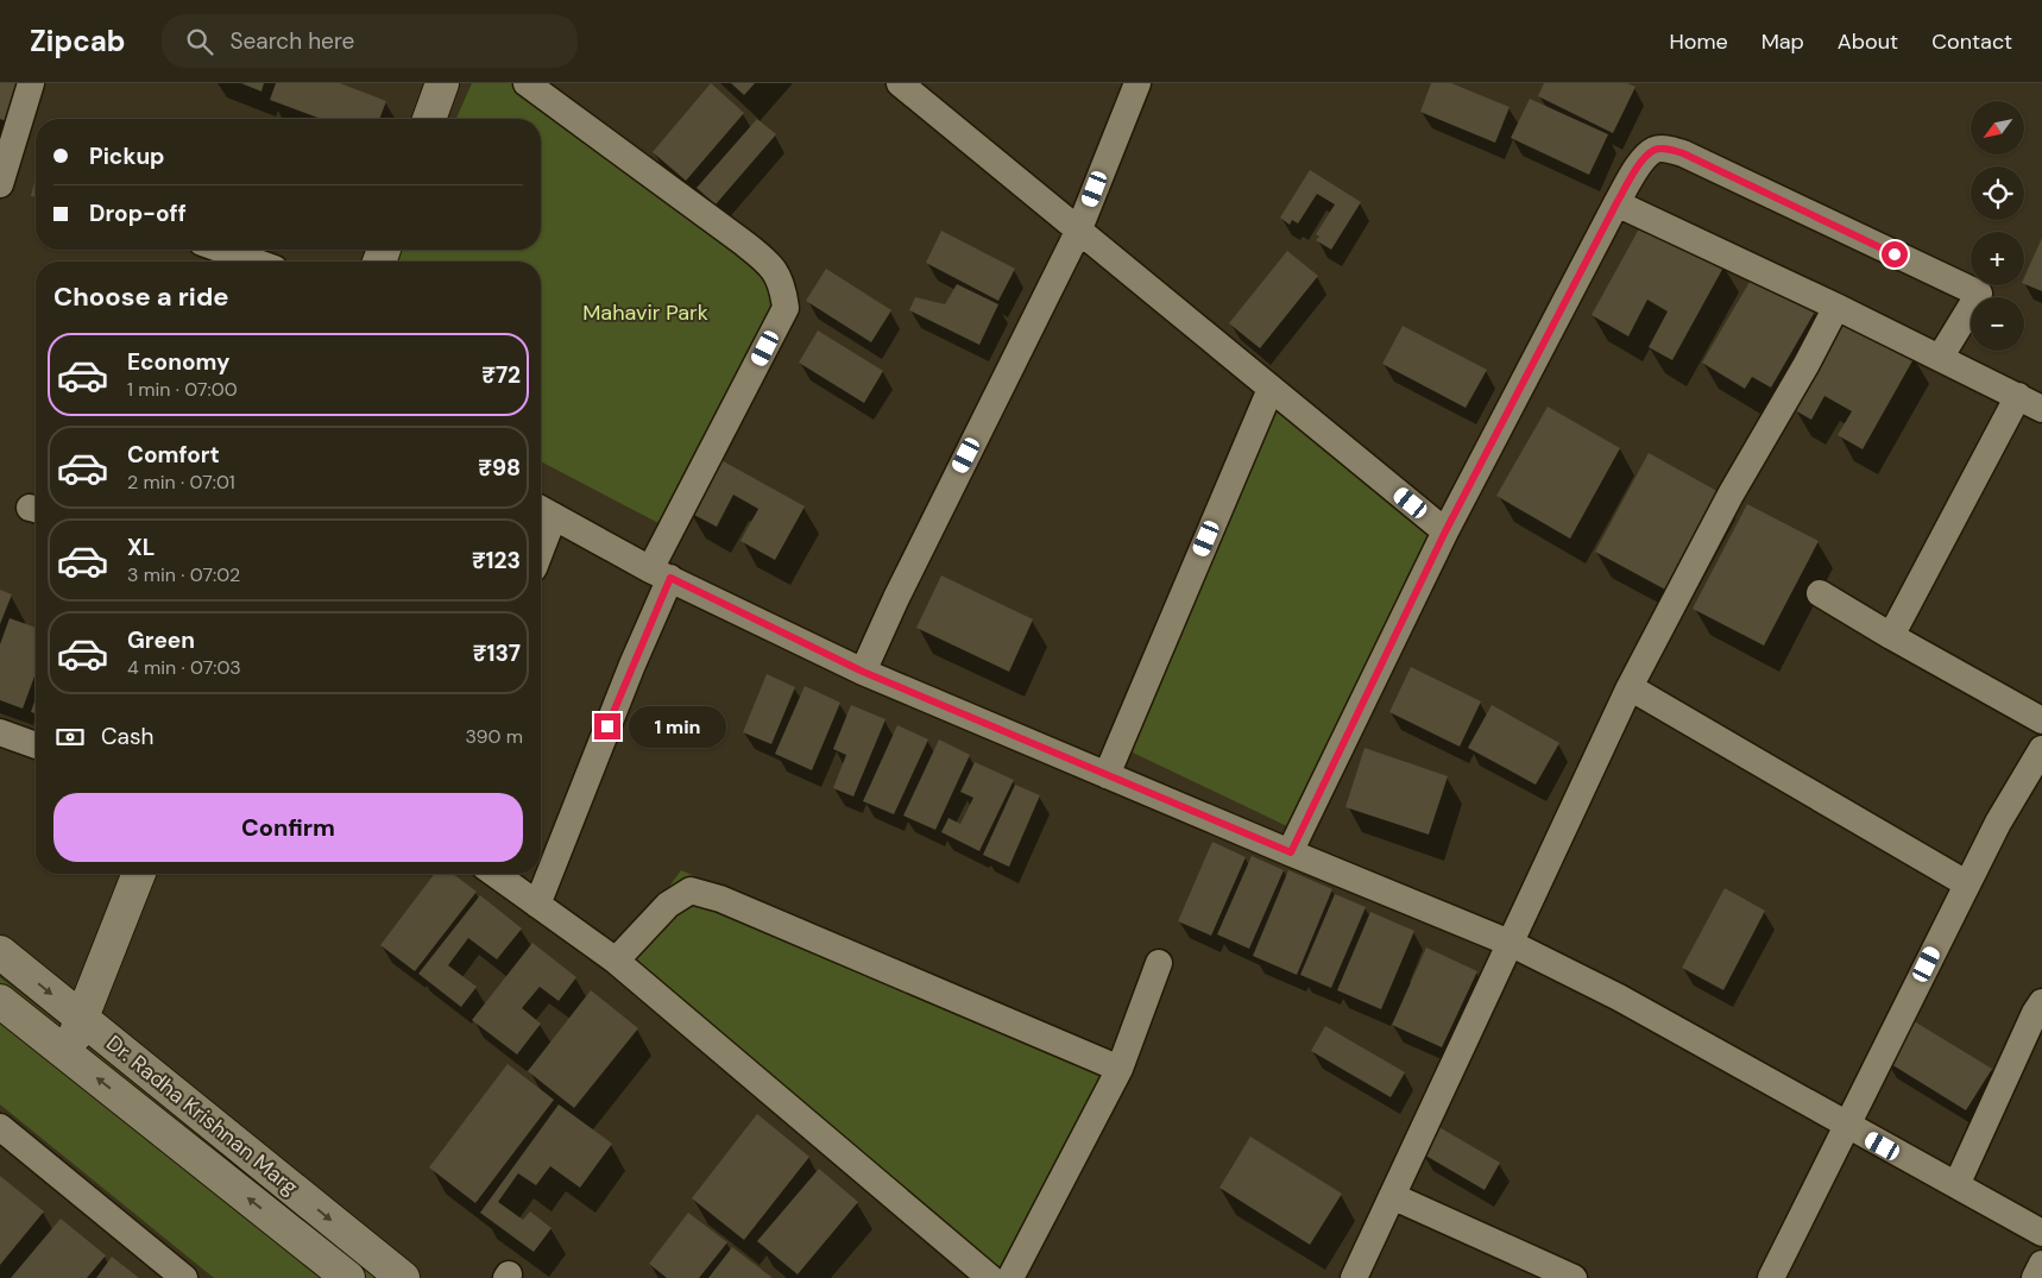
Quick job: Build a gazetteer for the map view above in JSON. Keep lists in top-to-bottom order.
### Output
{
  "streets": {
    "street": ["Dr. Radha Krishnan Marg"]
  },
  "parks": ["Mahavir Park"],
  "north": "bottom left",
  "page": {
    "header": "Zipcab",
    "search": "Search here",
    "nav": [
      "Home",
      "Map",
      "About",
      "Contact"
    ],
    "map_buttons": ["+", "−"],
    "banner": ["Pickup", "Drop-off"],
    "heading": "Choose a ride",
    "list": [
      {
        "name": "Economy",
        "note": "1 min · 07:00",
        "value": "₹72"
      },
      {
        "name": "Comfort",
        "note": "2 min · 07:01",
        "value": "₹98"
      },
      {
        "name": "XL",
        "note": "3 min · 07:02",
        "value": "₹123"
      },
      {
        "name": "Green",
        "note": "4 min · 07:03",
        "value": "₹137"
      }
    ],
    "pay": ["Cash", "390 m"],
    "bubble": "1 min",
    "buttons": "Confirm"
  }
}
